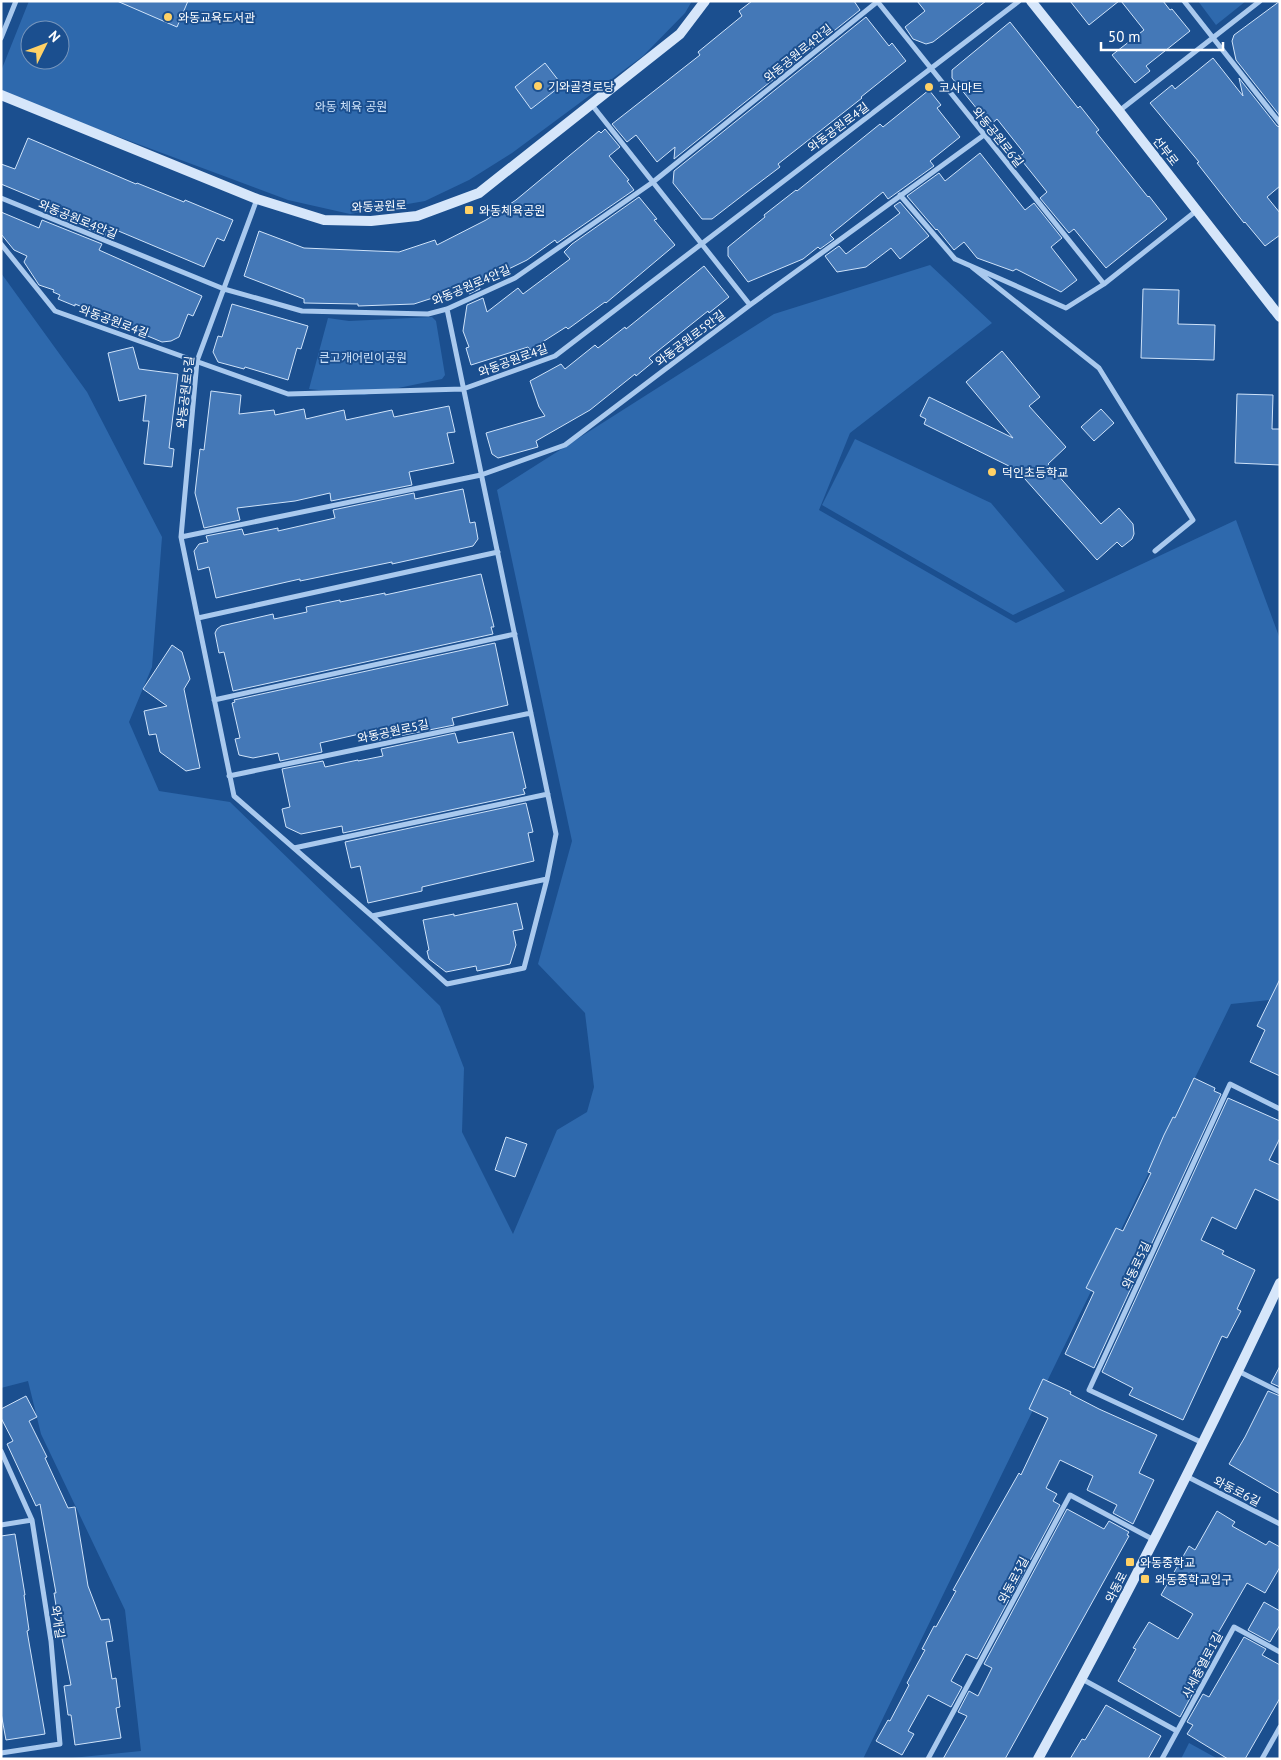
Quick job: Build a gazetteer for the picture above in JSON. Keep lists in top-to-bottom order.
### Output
{
  "streets": {
    "main road": ["선부로", "와동공원로", "와동로"],
    "street": [
      "와동공원로4안길",
      "와동공원로4길",
      "와동공원로6길",
      "와동공원로5안길",
      "와동공원로5길",
      "와동로5길",
      "와동로6길",
      "와동로3길",
      "와개길",
      "사세충열로1길"
    ]
  },
  "crossings": [
    ["와동공원로4안길", "와동공원로6길"],
    ["와동공원로4안길", "와동공원로5길"],
    ["와동공원로4길", "와동공원로6길"],
    ["와동공원로4길", "와동공원로5길"],
    ["와동공원로6길", "와동공원로5안길"],
    ["와동공원로", "와동공원로5길"],
    ["와동공원로5안길", "와동공원로5길"],
    ["와동로5길", "와동로"],
    ["와동로6길", "와동로"],
    ["와동로3길", "와동로"]
  ],
  "parks": ["와동 체육 공원", "큰고개어린이공원"],
  "places": {
    "other": [
      "와동교육도서관",
      "기와골경로당",
      "코사마트",
      "덕인초등학교"
    ],
    "transit": ["와동체육공원", "와동중학교", "와동중학교입구"]
  },
  "scale_bar": "50 m",
  "north": "top right"
}
